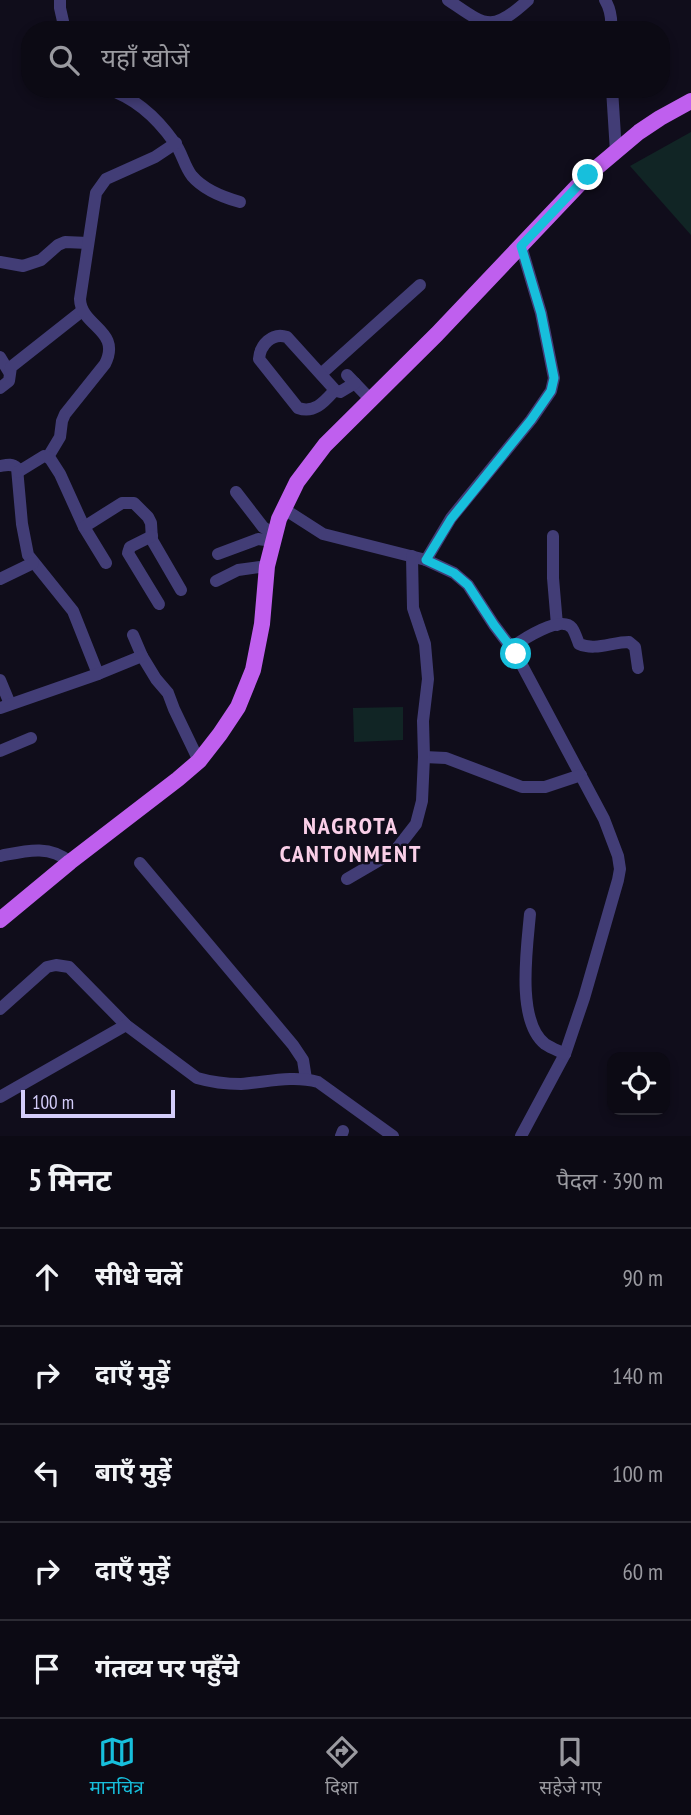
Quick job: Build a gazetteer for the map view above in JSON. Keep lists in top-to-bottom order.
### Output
{
  "districts": ["NAGROTA CANTONMENT"],
  "scale_bar": "100 m",
  "page": {
    "search": "यहाँ खोजें",
    "scale": "100 m",
    "heading": ["5 मिनट", "पैदल · 390 m"],
    "list": [
      ["सीधे चलें", "90 m"],
      ["दाएँ मुड़ें", "140 m"],
      ["बाएँ मुड़ें", "100 m"],
      ["दाएँ मुड़ें", "60 m"],
      "गंतव्य पर पहुँचे"
    ],
    "nav": ["मानचित्र", "दिशा", "सहेजे गए"]
  }
}
